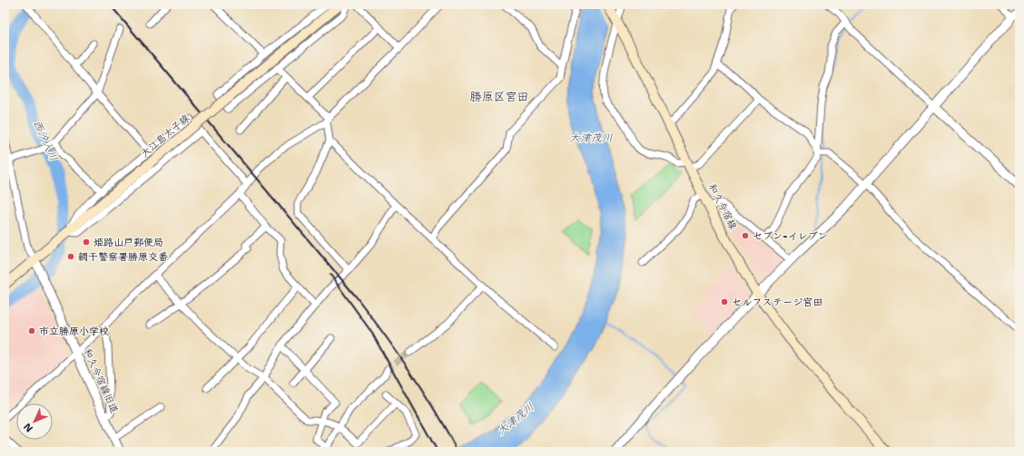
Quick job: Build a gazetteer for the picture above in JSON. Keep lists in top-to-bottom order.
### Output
{
  "streets": {
    "main road": ["大江島太子線", "和久今宿線"],
    "street": ["和久今宿線旧道"]
  },
  "crossings": [
    ["大江島太子線", "和久今宿線旧道"]
  ],
  "districts": ["勝原区宮田"],
  "water": ["大津茂川", "西汐入川"],
  "places": [
    "セブン-イレブン",
    "姫路山戸郵便局",
    "網干警察署勝原交番",
    "セルフステージ宮田",
    "市立勝原小学校"
  ],
  "north": "bottom left"
}
